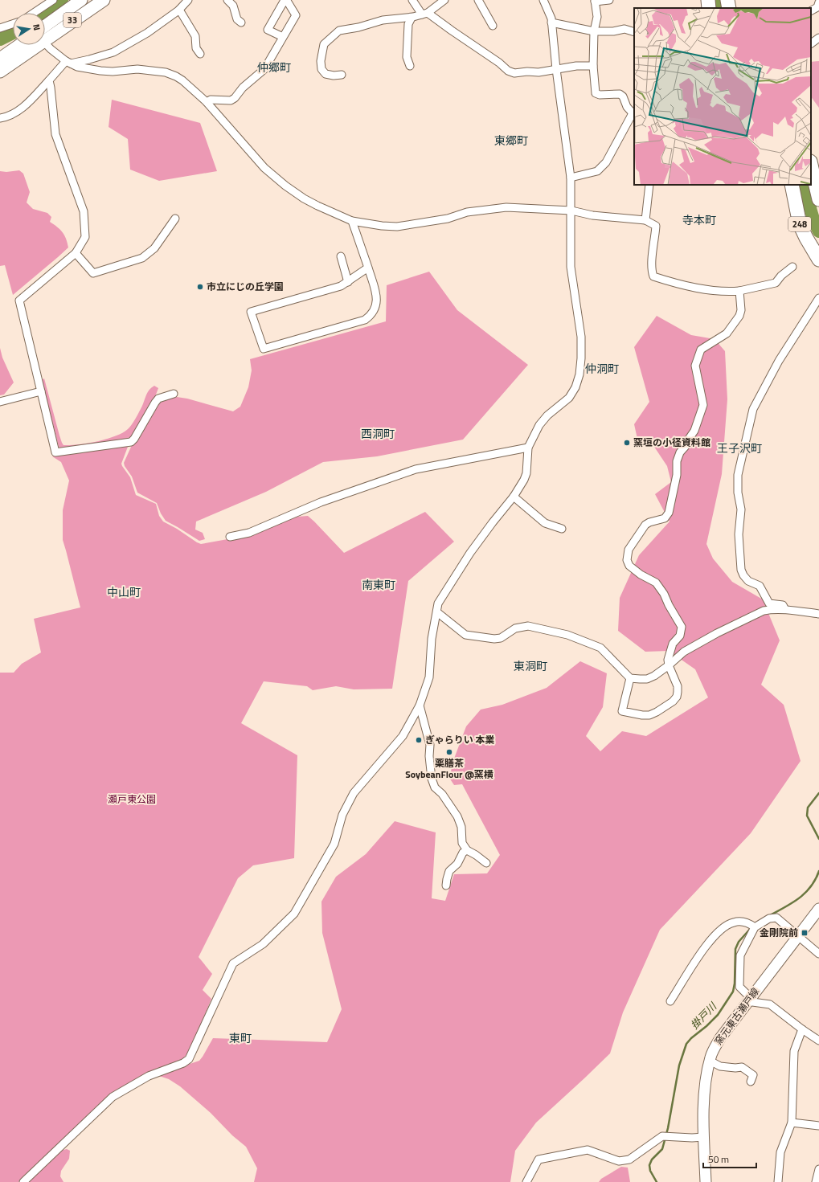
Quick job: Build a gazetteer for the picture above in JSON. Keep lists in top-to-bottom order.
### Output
{
  "streets": {
    "highway": ["248"],
    "main road": ["33", "窯元東古瀬戸線"]
  },
  "districts": [
    "仲郷町",
    "東郷町",
    "寺本町",
    "仲洞町",
    "西洞町",
    "王子沢町",
    "南東町",
    "中山町",
    "東洞町",
    "東町"
  ],
  "water": ["掛戸川"],
  "parks": ["瀬戸東公園"],
  "places": {
    "other": [
      "市立にじの丘学園",
      "窯垣の小径資料館",
      "ぎゃらりい 本業",
      "薬膳茶 SoybeanFlour @窯横"
    ],
    "transit": ["金剛院前"]
  },
  "scale_bar": "50 m",
  "north": "right"
}
